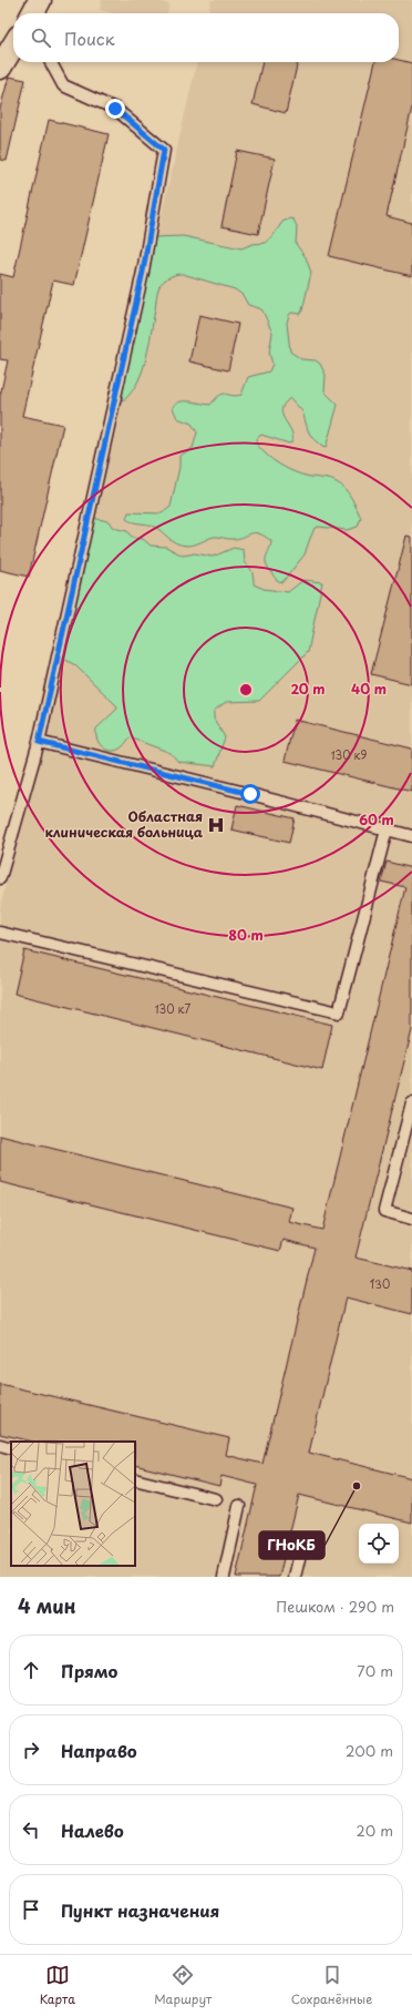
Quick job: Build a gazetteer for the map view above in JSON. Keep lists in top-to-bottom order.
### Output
{
  "places": {
    "hospital": ["Областная клиническая больница"],
    "other": ["ГНоКБ"]
  },
  "house_numbers": ["130 к9", "130 к7", "130"],
  "page": {
    "search": "Поиск",
    "heading": ["4 мин", "Пешком · 290 m"],
    "list": [
      ["Прямо", "70 m"],
      ["Направо", "200 m"],
      ["Налево", "20 m"],
      "Пункт назначения"
    ],
    "nav": ["Карта", "Маршрут", "Сохранённые"]
  },
  "rings": [
    "20 m",
    "40 m",
    "60 m",
    "80 m"
  ]
}
